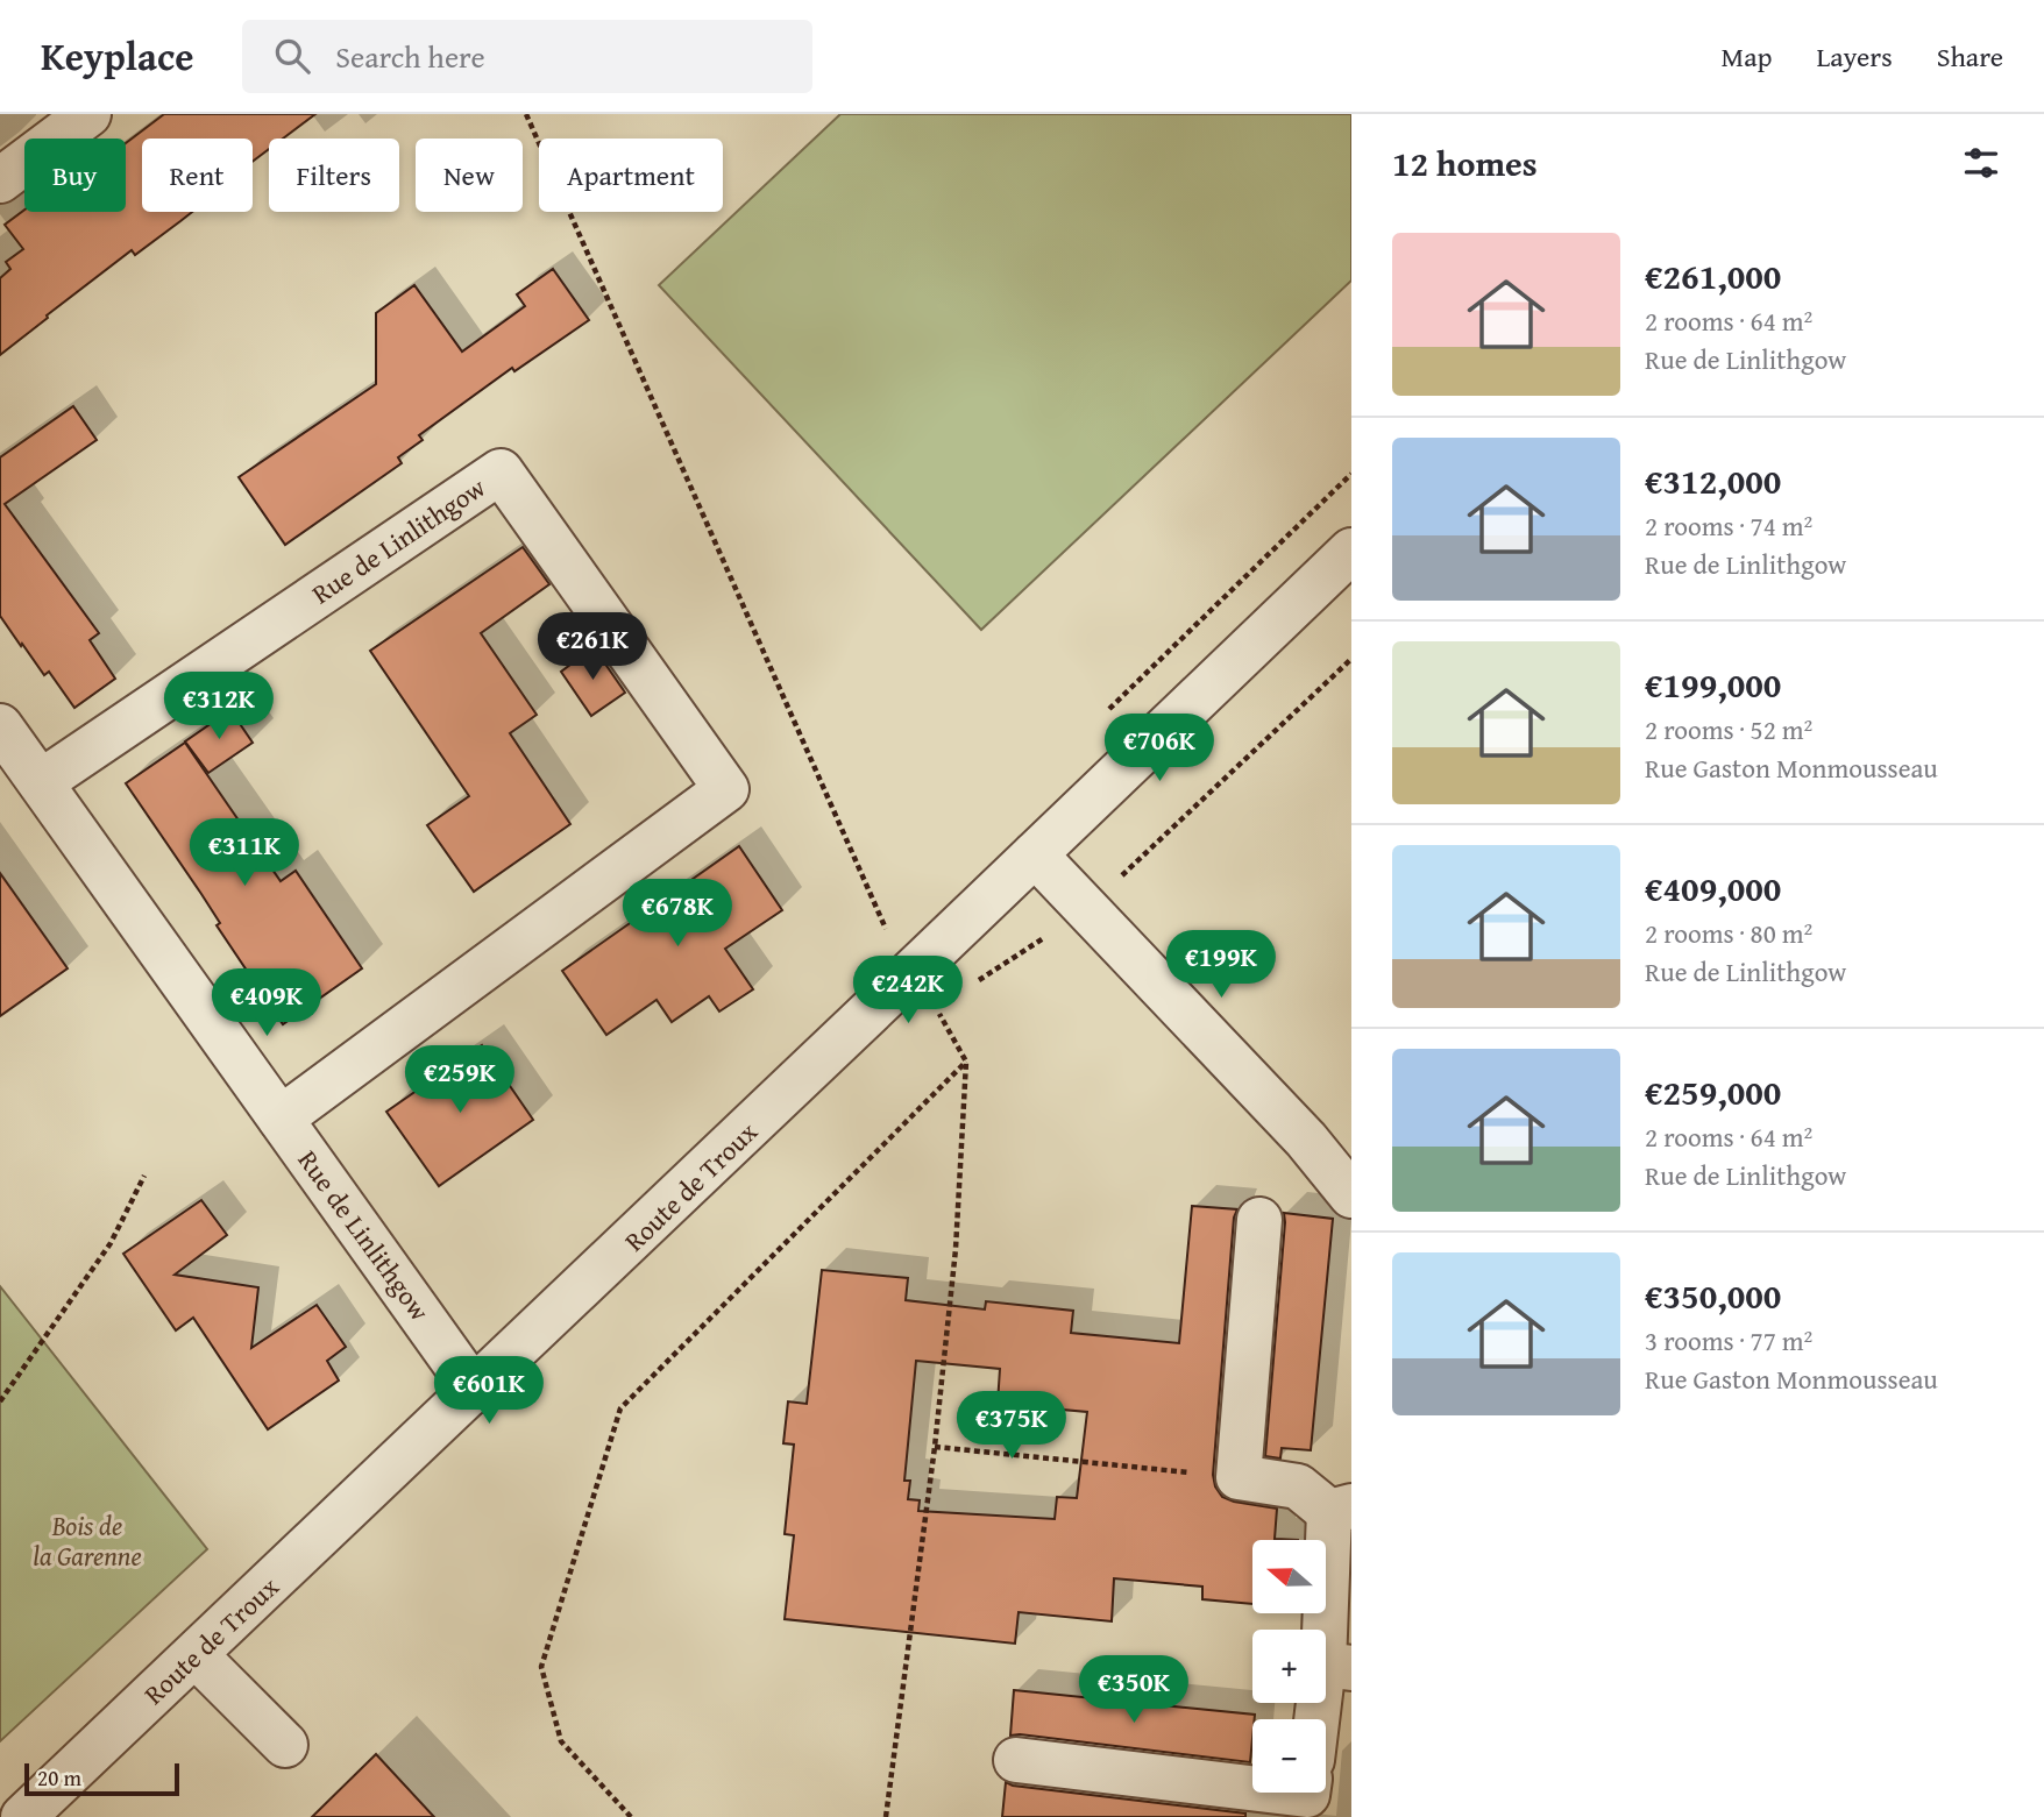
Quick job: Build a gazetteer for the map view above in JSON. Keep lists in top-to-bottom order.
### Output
{
  "streets": {
    "street": ["Rue de Linlithgow", "Route de Troux"]
  },
  "crossings": [
    ["Rue de Linlithgow", "Route de Troux"]
  ],
  "parks": ["Bois de la Garenne"],
  "scale_bar": "20 m",
  "north": "left",
  "page": {
    "header": "Keyplace",
    "search": "Search here",
    "nav": ["Map", "Layers", "Share"],
    "heading": "12 homes",
    "chip": [
      "Buy",
      "Rent",
      "Filters",
      "New",
      "Apartment"
    ],
    "list": [
      {
        "name": "€261,000",
        "note": "2 rooms · 64 m² · Rue de Linlithgow"
      },
      {
        "name": "€312,000",
        "note": "2 rooms · 74 m² · Rue de Linlithgow"
      },
      {
        "name": "€199,000",
        "note": "2 rooms · 52 m² · Rue Gaston Monmousseau"
      },
      {
        "name": "€409,000",
        "note": "2 rooms · 80 m² · Rue de Linlithgow"
      },
      {
        "name": "€259,000",
        "note": "2 rooms · 64 m² · Rue de Linlithgow"
      },
      {
        "name": "€350,000",
        "note": "3 rooms · 77 m² · Rue Gaston Monmousseau"
      }
    ],
    "price": [
      "€261K",
      "€312K",
      "€706K",
      "€311K",
      "€678K",
      "€199K",
      "€242K",
      "€409K",
      "€259K",
      "€601K",
      "€375K",
      "€350K"
    ],
    "map_buttons": ["+", "−"],
    "scale": "20 m"
  }
}
